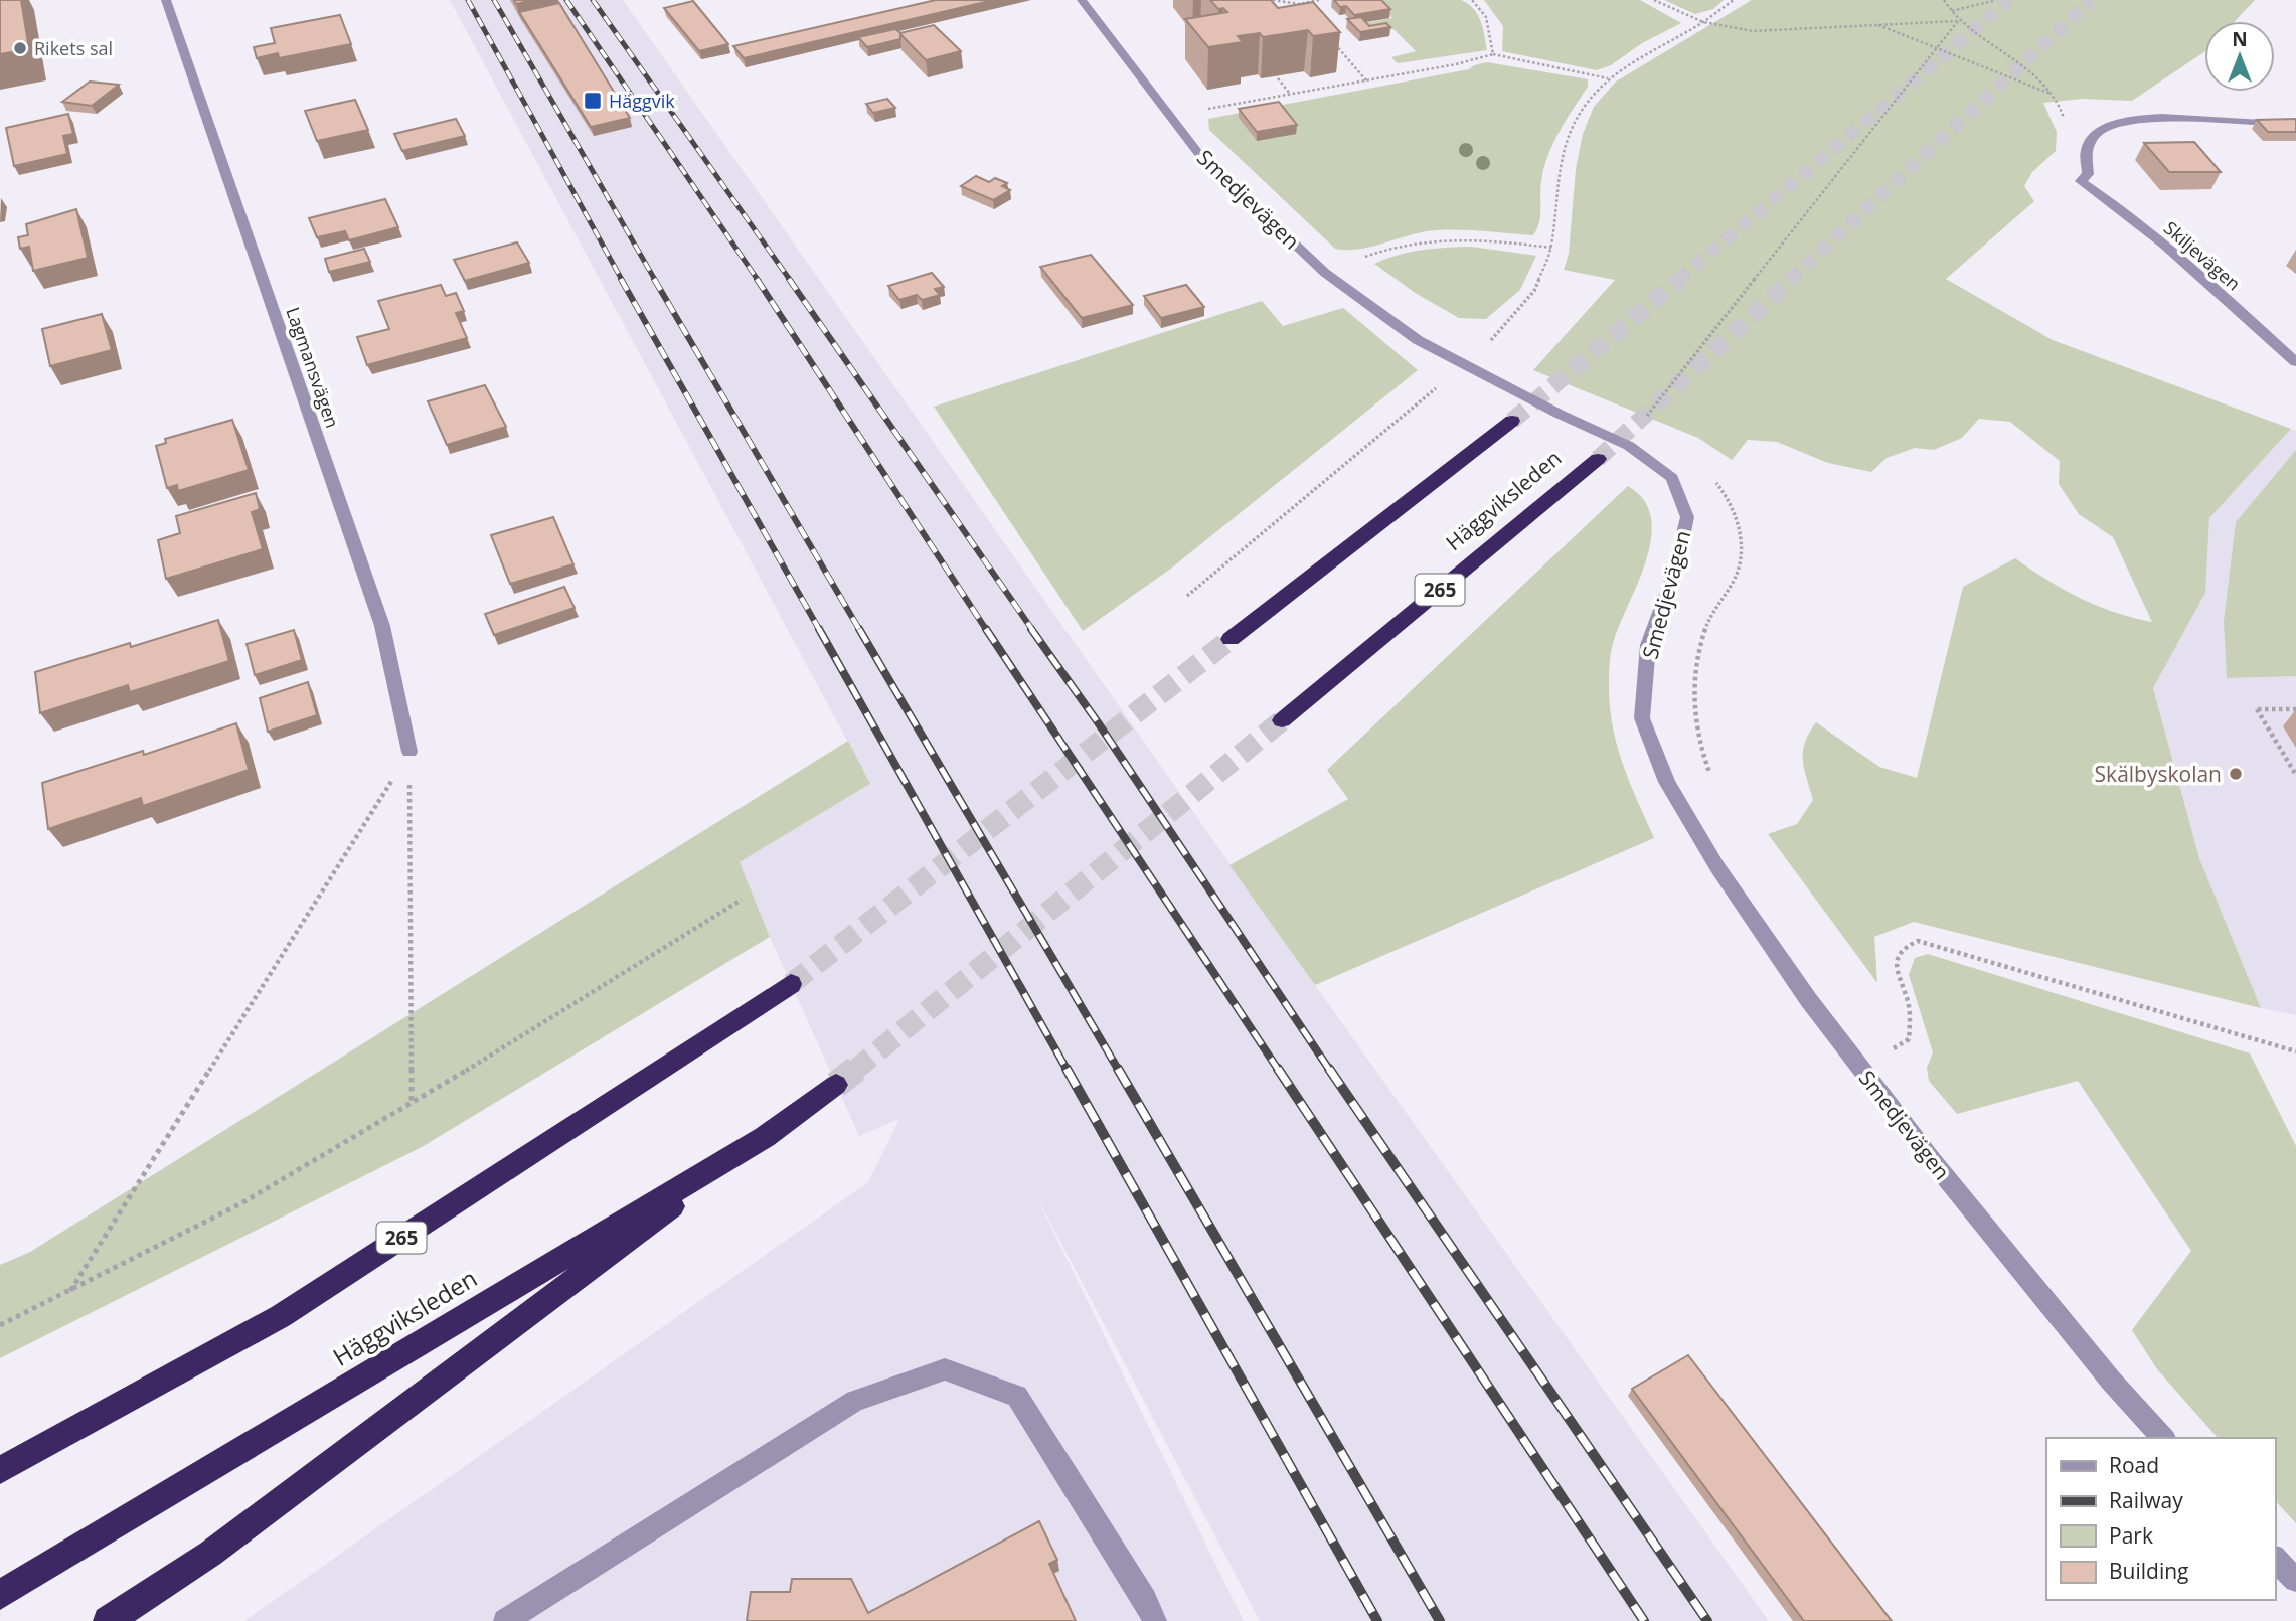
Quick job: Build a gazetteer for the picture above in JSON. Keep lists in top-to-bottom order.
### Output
{
  "streets": {
    "highway": ["Häggviksleden", "265"],
    "street": ["Smedjevägen", "Skiljevägen", "Lagmansvägen"]
  },
  "places": {
    "other": ["Rikets sal", "Skälbyskolan"],
    "transit": ["Häggvik"]
  },
  "legend": [
    "Road",
    "Railway",
    "Park",
    "Building"
  ],
  "north": "top"
}
